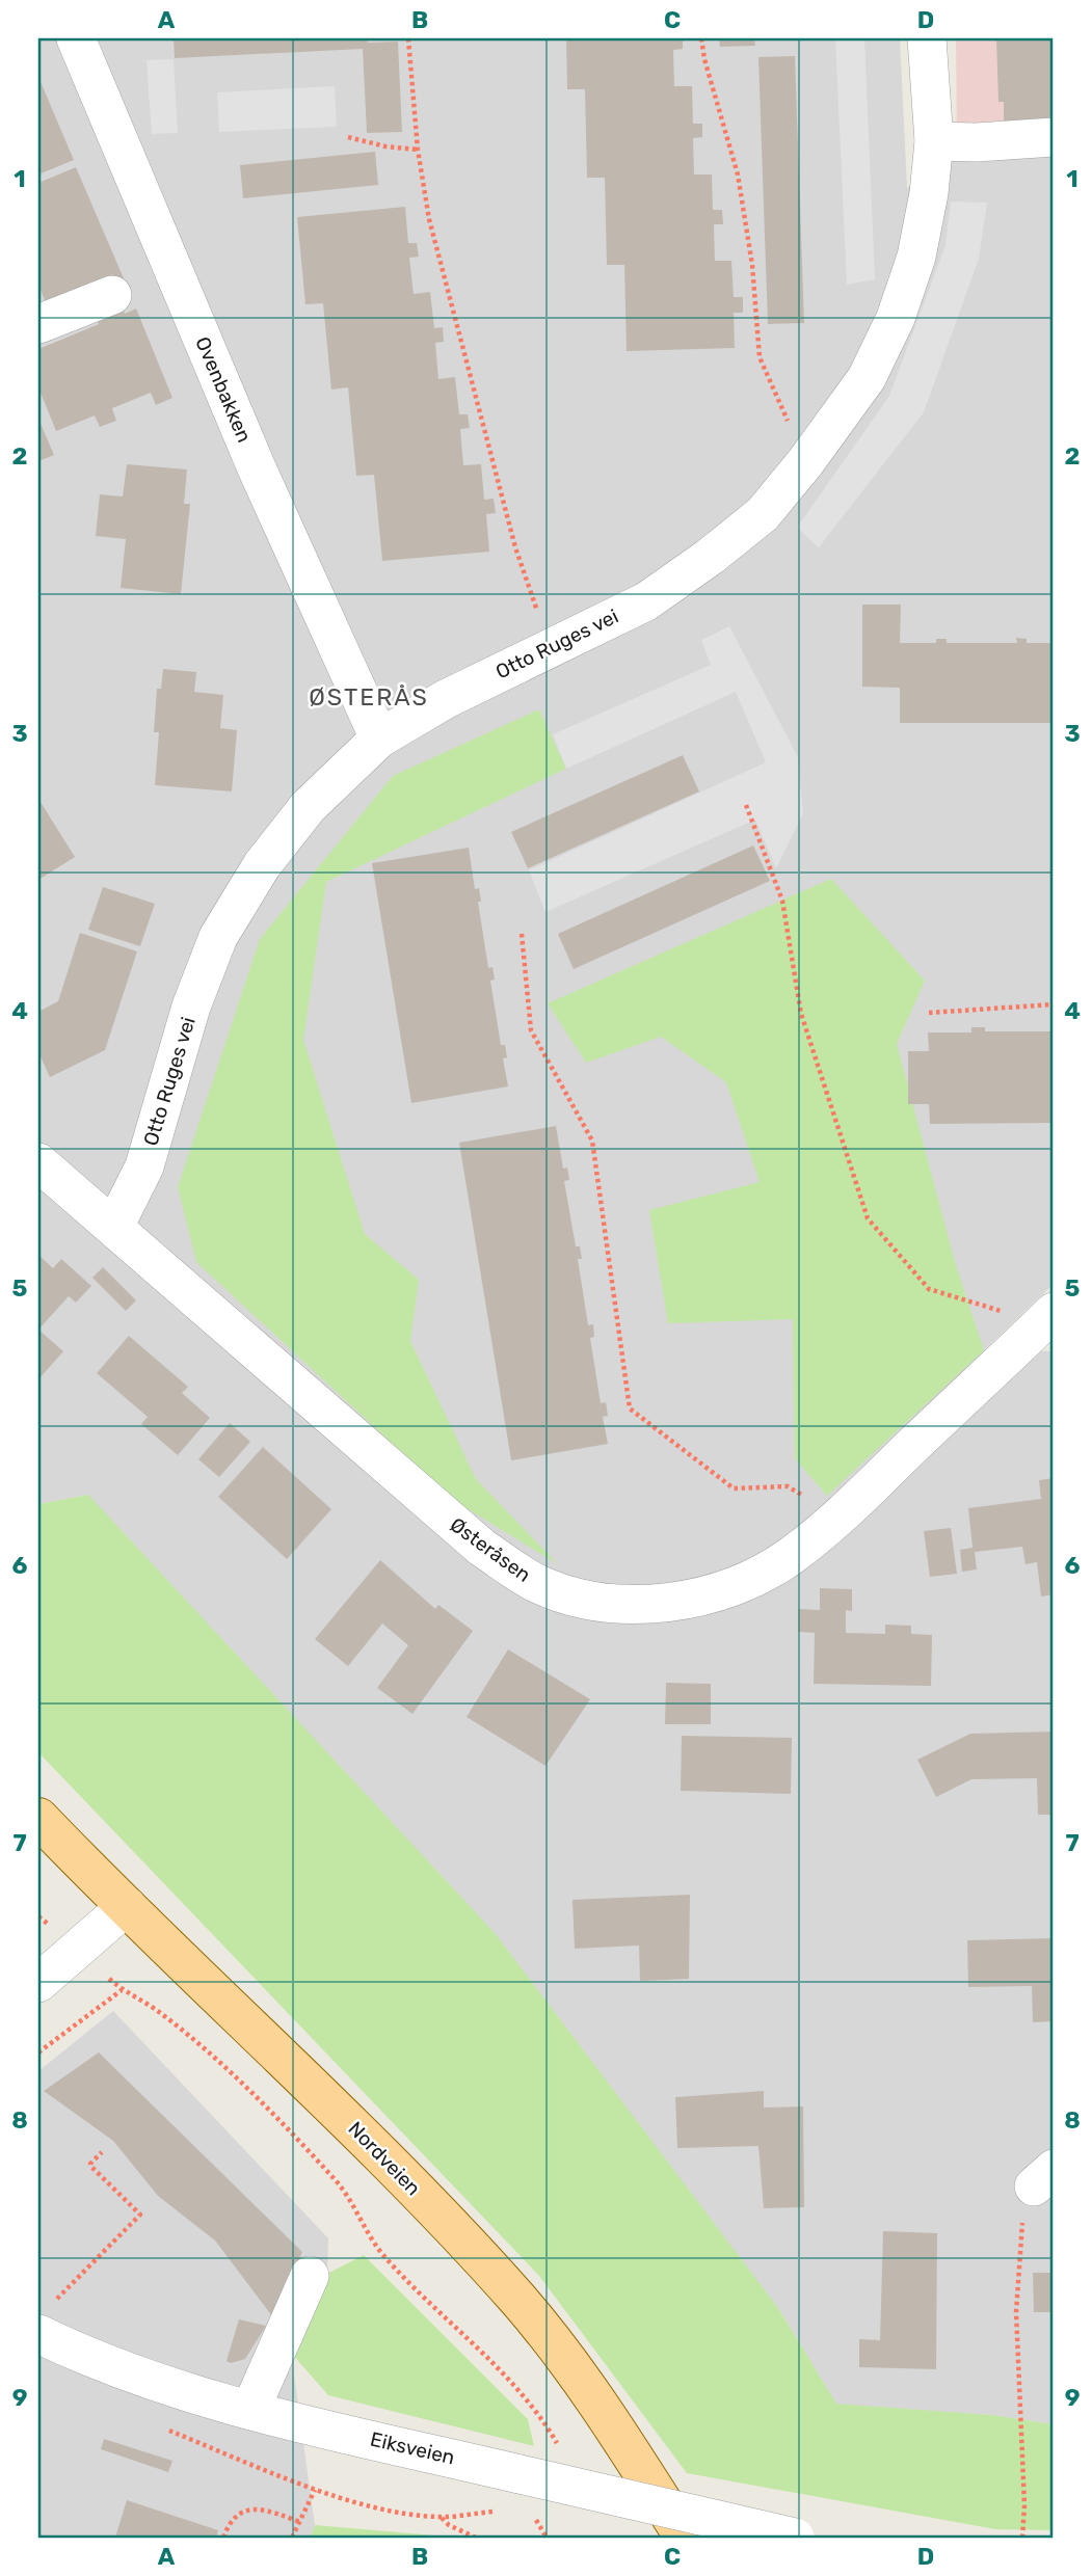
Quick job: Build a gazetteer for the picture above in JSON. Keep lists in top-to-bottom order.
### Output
{
  "streets": {
    "main road": ["Nordveien"],
    "street": [
      "Ovenbakken",
      "Otto Ruges vei",
      "Østeråsen",
      "Eiksveien"
    ]
  },
  "crossings": [
    ["Ovenbakken", "Otto Ruges vei"],
    ["Otto Ruges vei", "Østeråsen"]
  ],
  "districts": ["ØSTERÅS"],
  "grid": {
    "columns": [
      "A",
      "B",
      "C",
      "D"
    ],
    "rows": [
      "1",
      "2",
      "3",
      "4",
      "5",
      "6",
      "7",
      "8",
      "9"
    ]
  }
}
